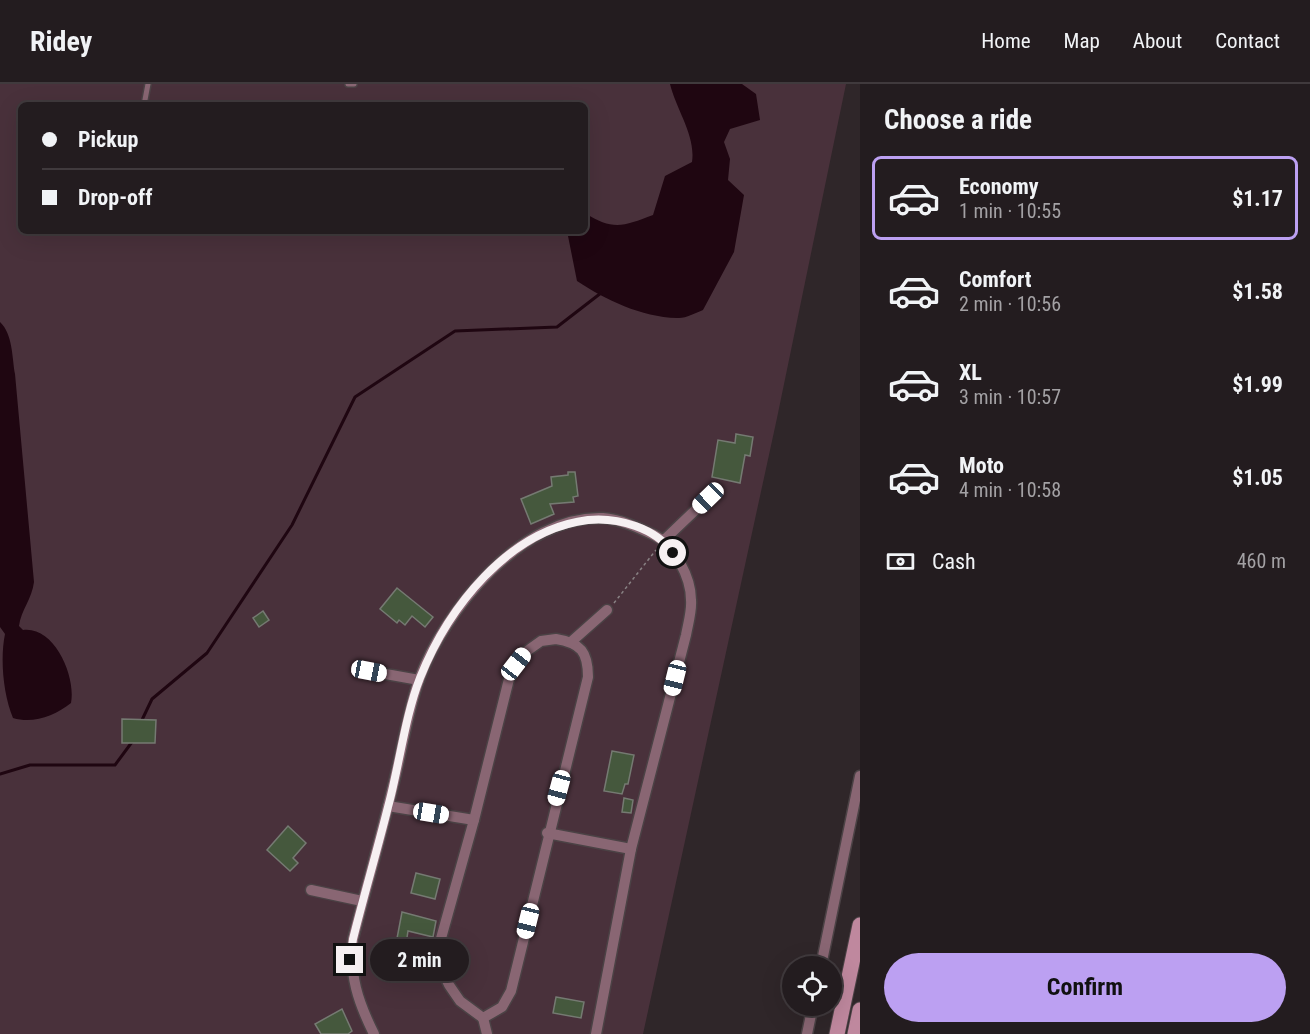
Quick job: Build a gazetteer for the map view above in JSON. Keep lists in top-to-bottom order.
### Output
{
  "page": {
    "header": "Ridey",
    "nav": [
      "Home",
      "Map",
      "About",
      "Contact"
    ],
    "heading": "Choose a ride",
    "banner": ["Pickup", "Drop-off"],
    "list": [
      {
        "name": "Economy",
        "note": "1 min · 10:55",
        "value": "$1.17"
      },
      {
        "name": "Comfort",
        "note": "2 min · 10:56",
        "value": "$1.58"
      },
      {
        "name": "XL",
        "note": "3 min · 10:57",
        "value": "$1.99"
      },
      {
        "name": "Moto",
        "note": "4 min · 10:58",
        "value": "$1.05"
      }
    ],
    "pay": ["Cash", "460 m"],
    "bubble": "2 min",
    "buttons": "Confirm"
  }
}
